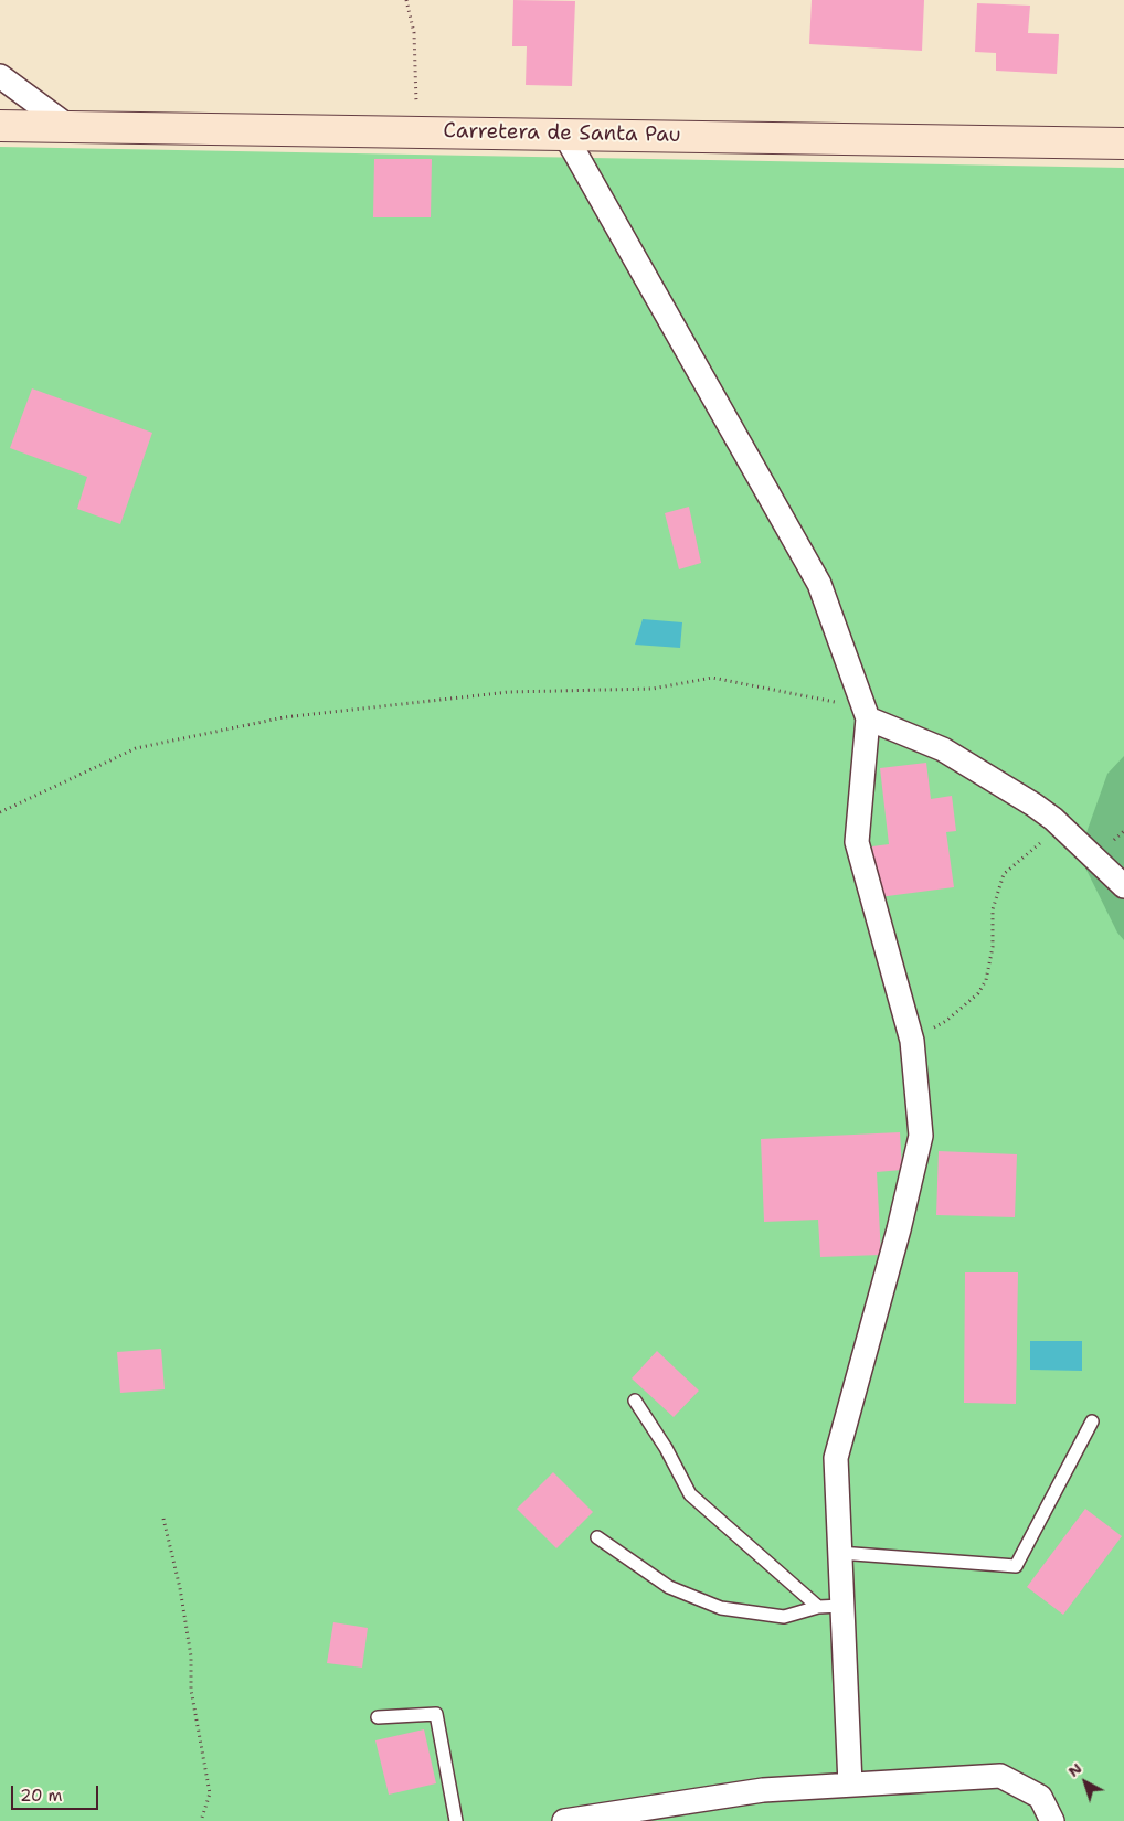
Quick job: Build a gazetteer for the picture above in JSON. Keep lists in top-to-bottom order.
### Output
{
  "streets": {
    "main road": ["Carretera de Santa Pau"]
  },
  "scale_bar": "20 m",
  "north": "top left"
}
